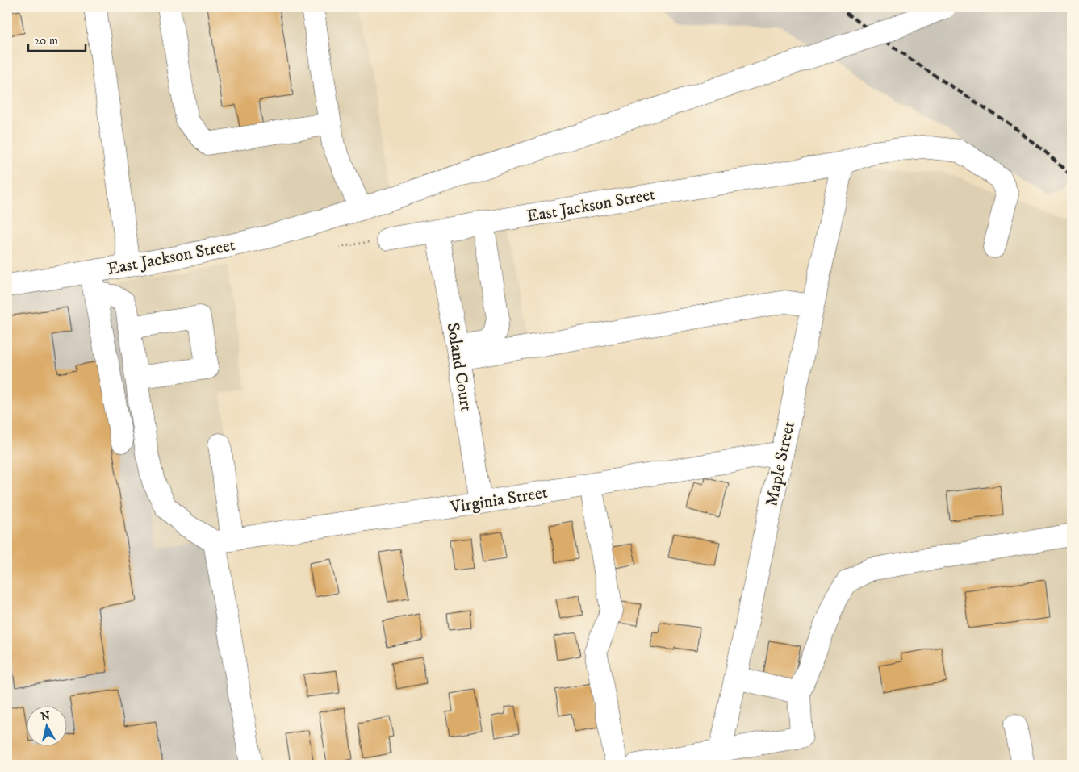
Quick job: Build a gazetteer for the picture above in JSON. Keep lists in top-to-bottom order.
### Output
{
  "streets": {
    "street": [
      "East Jackson Street",
      "Soland Court",
      "Maple Street",
      "Virginia Street"
    ]
  },
  "crossings": [
    ["East Jackson Street", "Soland Court"],
    ["East Jackson Street", "Maple Street"],
    ["Soland Court", "Virginia Street"],
    ["Maple Street", "Virginia Street"]
  ],
  "scale_bar": "20 m",
  "north": "top"
}
